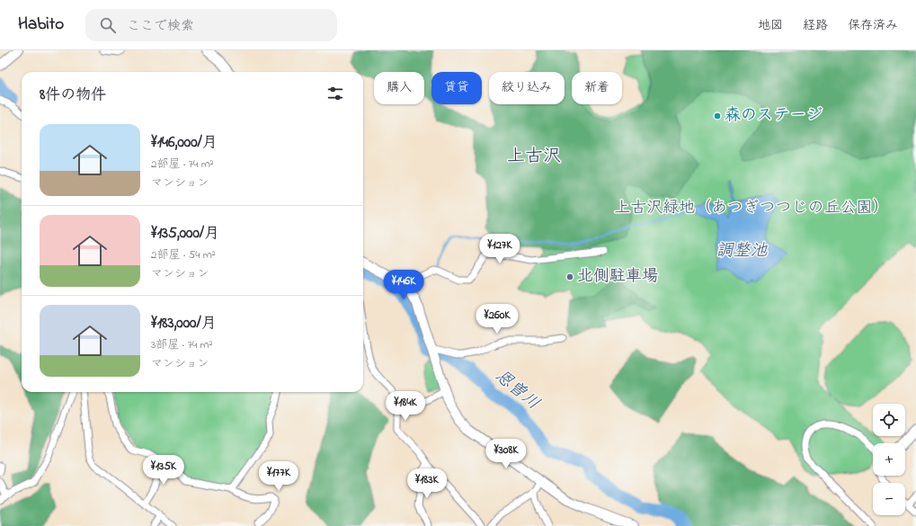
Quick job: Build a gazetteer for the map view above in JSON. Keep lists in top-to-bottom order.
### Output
{
  "districts": ["上古沢"],
  "water": ["調整池", "恩曽川"],
  "parks": ["上古沢緑地（あつぎつつじの丘公園）"],
  "places": ["森のステージ", "北側駐車場"],
  "page": {
    "header": "Habito",
    "search": "ここで検索",
    "nav": ["地図", "経路", "保存済み"],
    "chip": [
      "購入",
      "賃貸",
      "絞り込み",
      "新着"
    ],
    "heading": "8件の物件",
    "list": [
      {
        "name": "¥146,000/月",
        "note": "2部屋 · 74 m² · マンション"
      },
      {
        "name": "¥135,000/月",
        "note": "2部屋 · 54 m² · マンション"
      },
      {
        "name": "¥183,000/月",
        "note": "3部屋 · 74 m² · マンション"
      }
    ],
    "price": [
      "¥127K",
      "¥146K",
      "¥260K",
      "¥184K",
      "¥308K",
      "¥135K",
      "¥177K",
      "¥183K"
    ],
    "map_buttons": ["+", "−"]
  }
}
